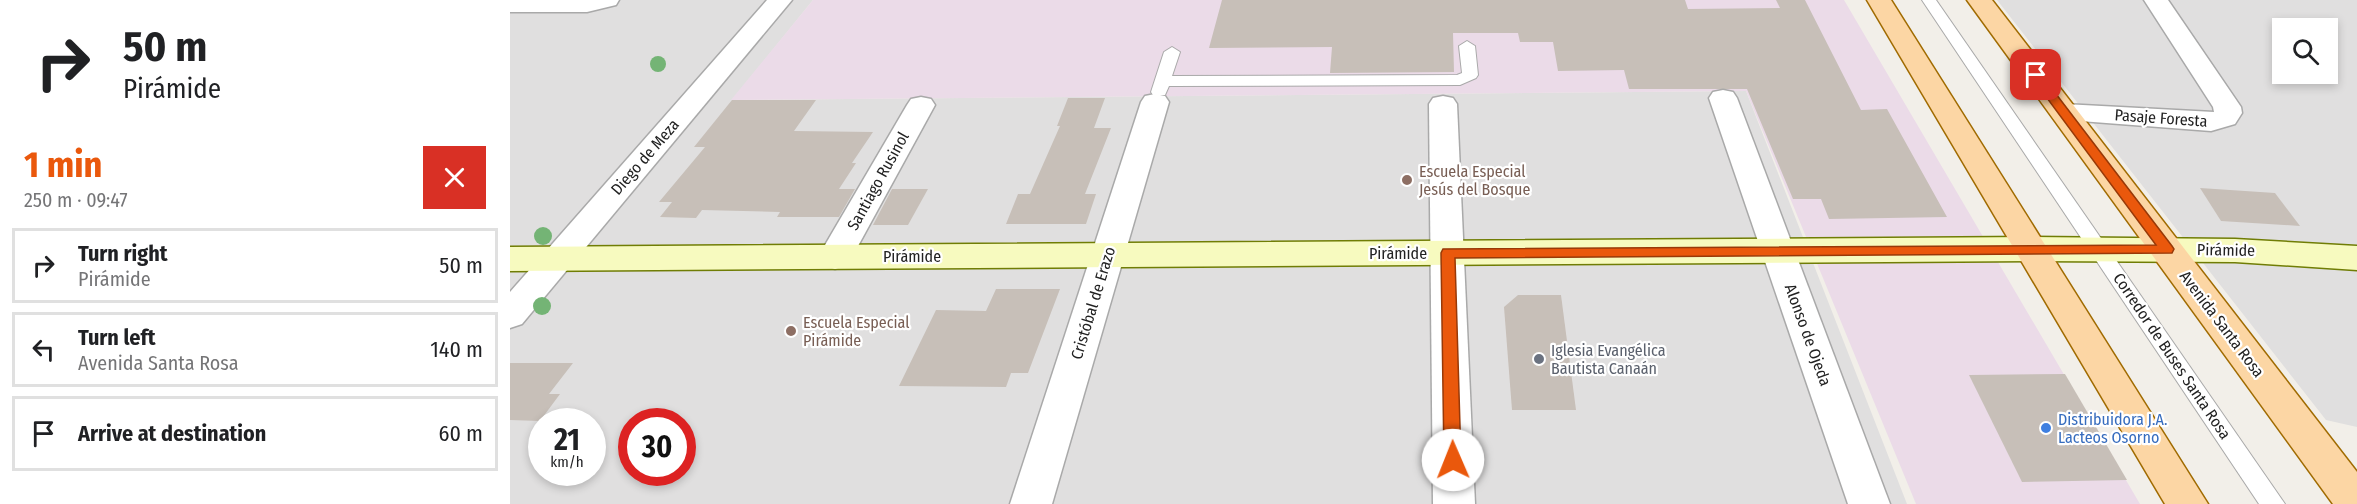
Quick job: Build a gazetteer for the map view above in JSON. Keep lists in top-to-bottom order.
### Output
{
  "streets": {
    "main road": ["Avenida Santa Rosa"],
    "street": [
      "Pasaje Foresta",
      "Diego de Meza",
      "Santiago Rusinol",
      "Pirámide",
      "Cristóbal de Erazo",
      "Alonso de Ojeda"
    ],
    "lane": ["Corredor de Buses Santa Rosa"]
  },
  "crossings": [
    ["Pasaje Foresta", "Avenida Santa Rosa"],
    ["Diego de Meza", "Pirámide"],
    ["Santiago Rusinol", "Pirámide"],
    ["Pirámide", "Cristóbal de Erazo"],
    ["Pirámide", "Avenida Santa Rosa"],
    ["Pirámide", "Alonso de Ojeda"],
    ["Pirámide", "Corredor de Buses Santa Rosa"]
  ],
  "places": [
    "Escuela Especial Jesús del Bosque",
    "Escuela Especial Pirámide",
    "Iglesia Evangélica Bautista Canaán",
    "Distribuidora J.A. Lacteos Osorno"
  ],
  "page": {
    "turn": ["50 m", "Pirámide"],
    "heading": ["1 min", "250 m · 09:47"],
    "list": [
      {
        "name": "Turn right",
        "note": "Pirámide",
        "value": "50 m"
      },
      {
        "name": "Turn left",
        "note": "Avenida Santa Rosa",
        "value": "140 m"
      },
      {
        "name": "Arrive at destination",
        "value": "60 m"
      }
    ],
    "speed": "21 km/h",
    "limit": "30"
  }
}
